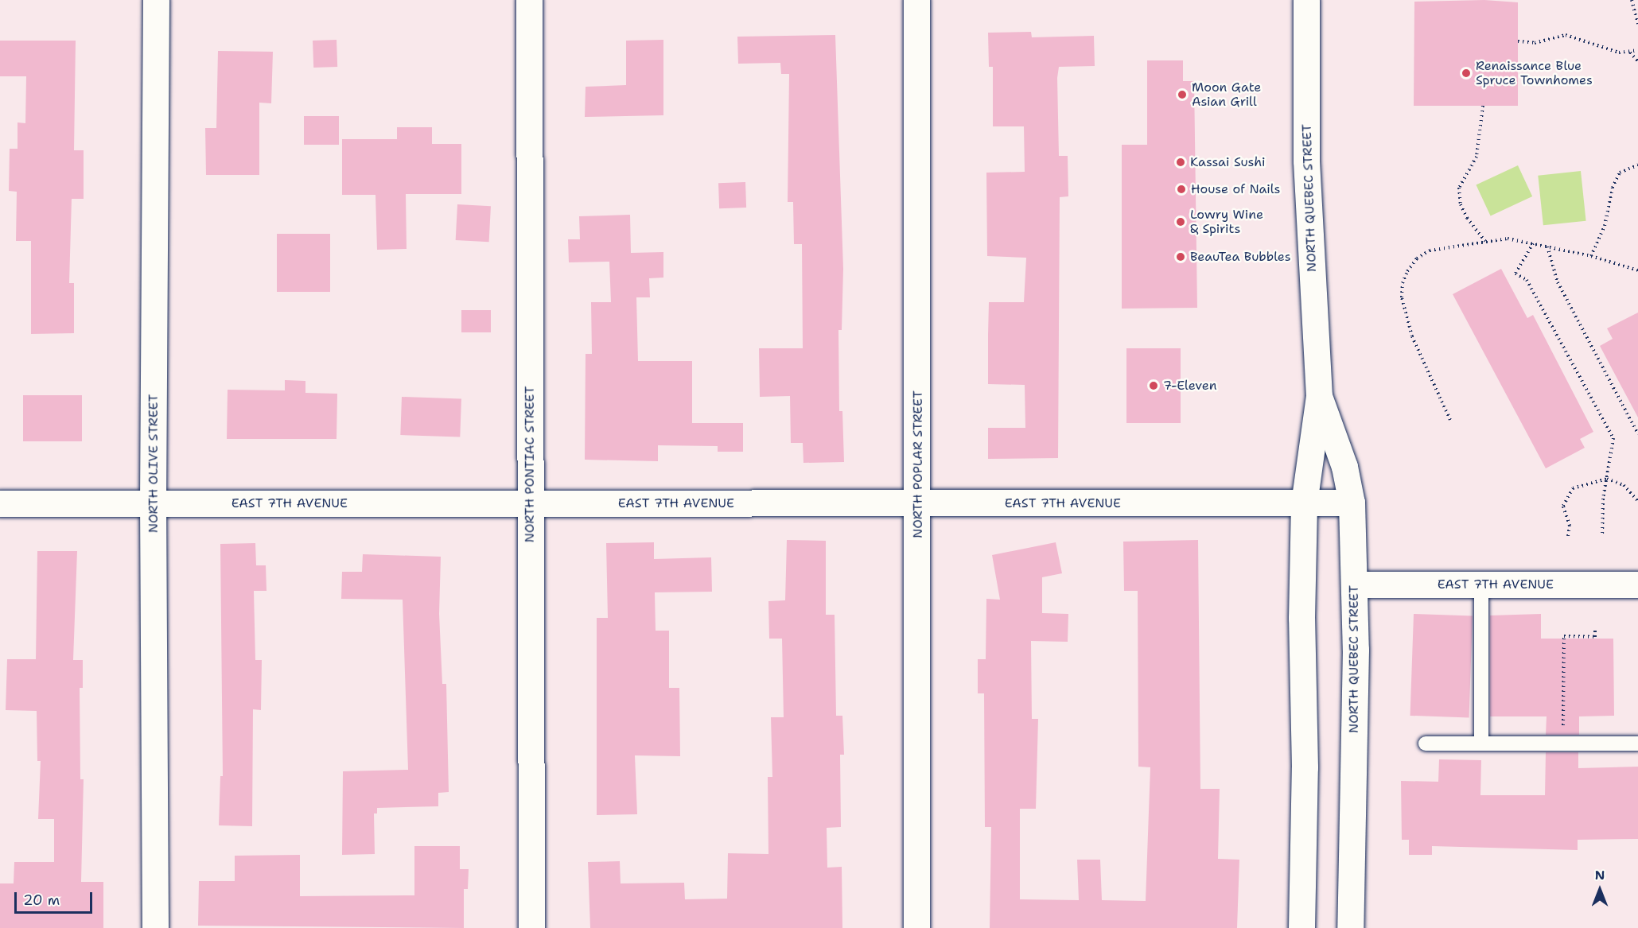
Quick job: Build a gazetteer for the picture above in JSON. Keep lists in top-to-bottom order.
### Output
{
  "streets": {
    "street": [
      "NORTH QUEBEC STREET",
      "NORTH OLIVE STREET",
      "NORTH PONTIAC STREET",
      "NORTH POPLAR STREET",
      "EAST 7TH AVENUE"
    ]
  },
  "crossings": [
    ["NORTH QUEBEC STREET", "EAST 7TH AVENUE"],
    ["NORTH OLIVE STREET", "EAST 7TH AVENUE"],
    ["NORTH PONTIAC STREET", "EAST 7TH AVENUE"],
    ["NORTH POPLAR STREET", "EAST 7TH AVENUE"]
  ],
  "places": [
    "Renaissance Blue Spruce Townhomes",
    "Moon Gate Asian Grill",
    "Kassai Sushi",
    "House of Nails",
    "Lowry Wine & Spirits",
    "BeauTea Bubbles",
    "7-Eleven"
  ],
  "scale_bar": "20 m",
  "north": "top"
}
